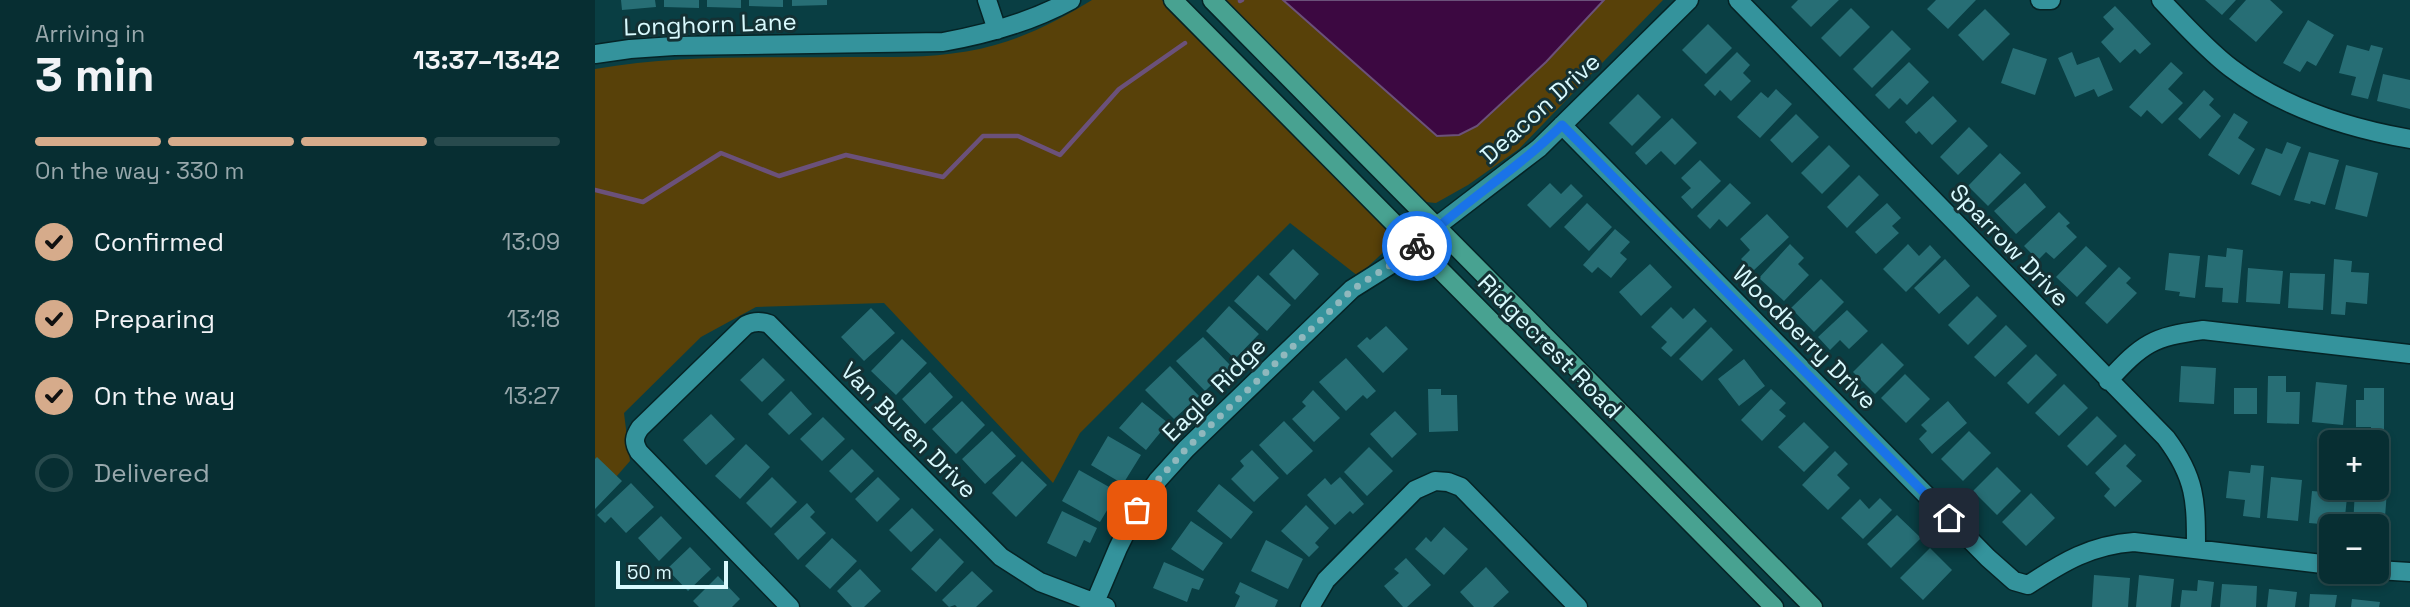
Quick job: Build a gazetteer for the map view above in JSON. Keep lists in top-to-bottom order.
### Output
{
  "streets": {
    "main road": ["Ridgecrest Road"],
    "street": [
      "Longhorn Lane",
      "Deacon Drive",
      "Sparrow Drive",
      "Woodberry Drive",
      "Eagle Ridge",
      "Van Buren Drive"
    ]
  },
  "crossings": [
    ["Deacon Drive", "Woodberry Drive"],
    ["Deacon Drive", "Ridgecrest Road"],
    ["Deacon Drive", "Eagle Ridge"],
    ["Sparrow Drive", "Woodberry Drive"],
    ["Ridgecrest Road", "Eagle Ridge"],
    ["Eagle Ridge", "Van Buren Drive"]
  ],
  "scale_bar": "50 m",
  "page": {
    "heading": ["3 min", "Arriving in", "13:37–13:42"],
    "bar": "On the way · 330 m",
    "list": [
      ["Confirmed", "13:09"],
      ["Preparing", "13:18"],
      ["On the way", "13:27"],
      "Delivered"
    ],
    "map_buttons": ["+", "−"],
    "scale": "50 m"
  }
}
